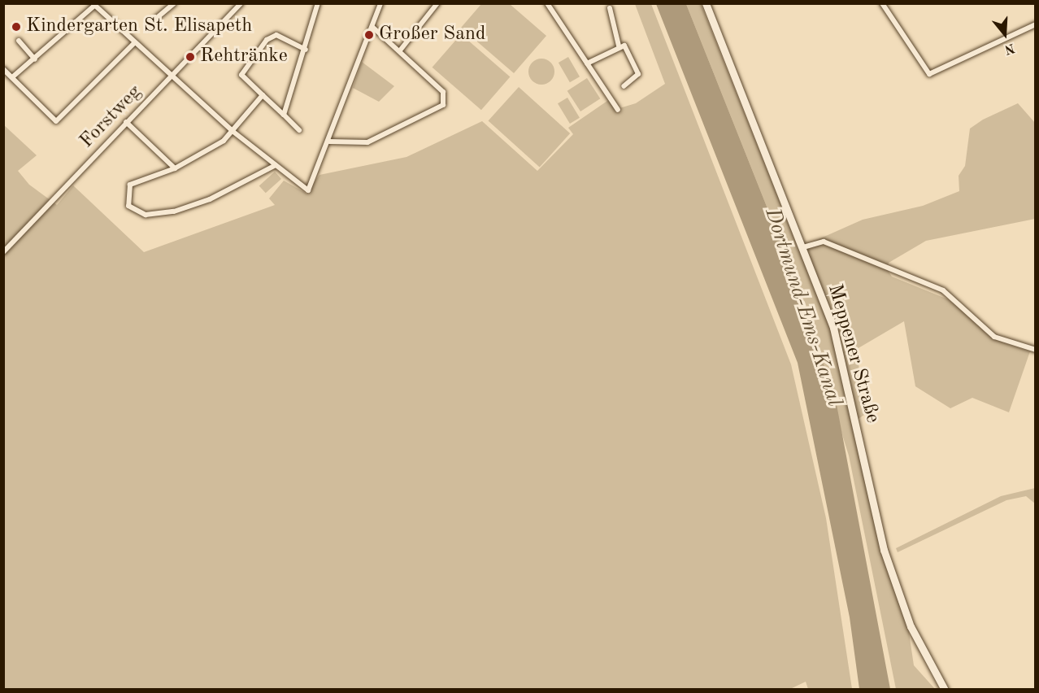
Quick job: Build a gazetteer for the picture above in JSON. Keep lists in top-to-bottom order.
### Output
{
  "streets": {
    "main road": ["Meppener Straße"],
    "street": ["Forstweg"]
  },
  "water": ["Dortmund-Ems-Kanal"],
  "places": ["Kindergarten St. Elisapeth", "Großer Sand", "Rehtränke"],
  "north": "bottom"
}
